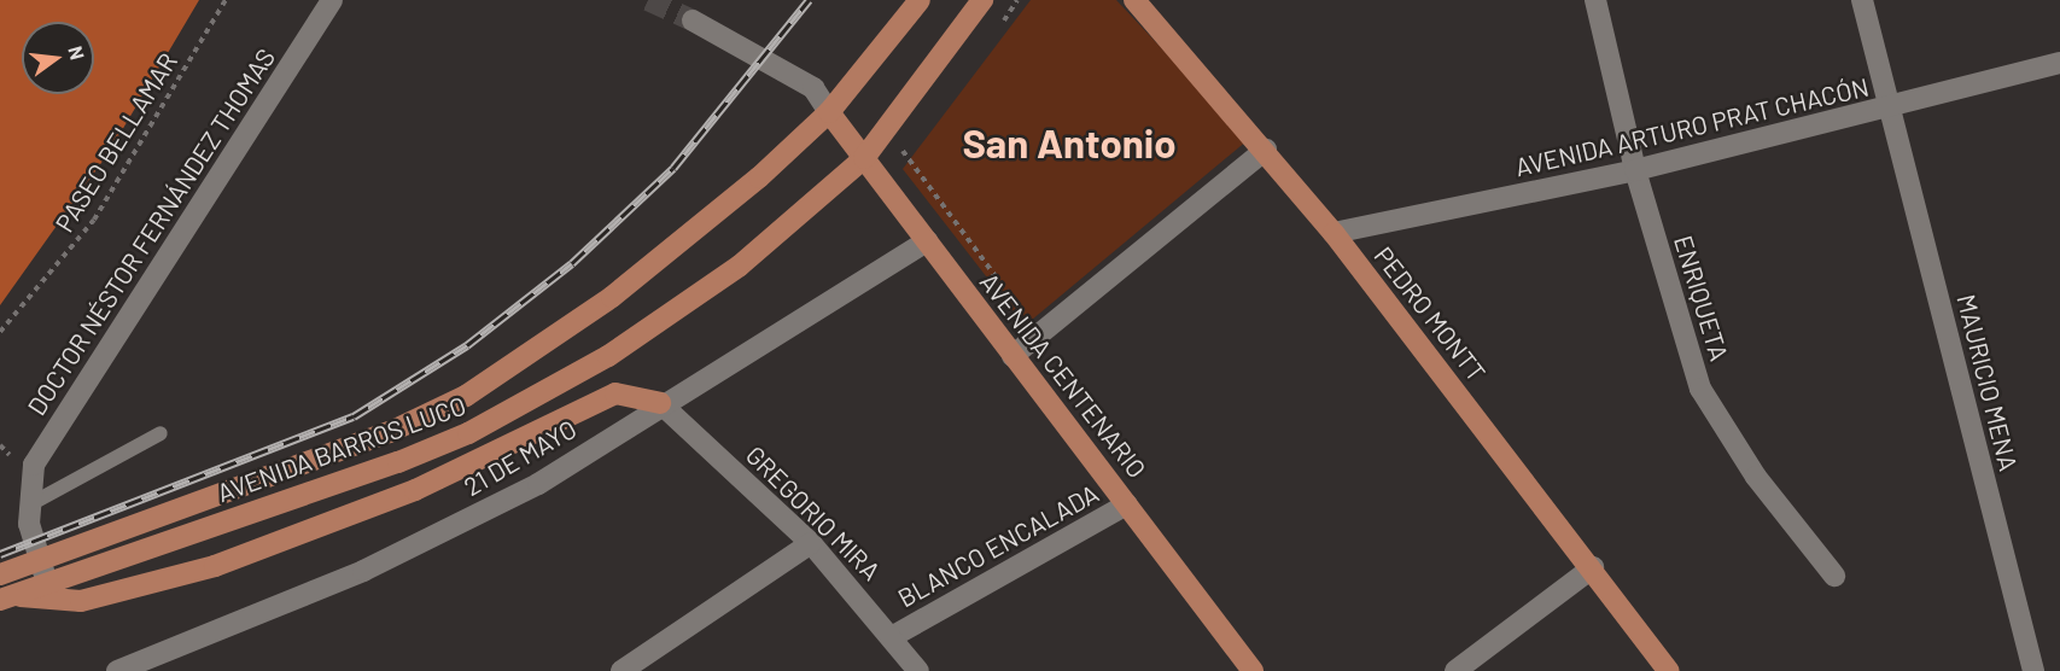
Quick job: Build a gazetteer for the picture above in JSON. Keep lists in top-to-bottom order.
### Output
{
  "streets": {
    "main road": ["PEDRO MONTT", "AVENIDA CENTENARIO", "AVENIDA BARROS LUCO"],
    "street": [
      "AVENIDA ARTURO PRAT CHACÓN",
      "DOCTOR NÉSTOR FERNÁNDEZ THOMAS",
      "ENRIQUETA",
      "MAURICIO MENA",
      "21 DE MAYO",
      "GREGORIO MIRA",
      "BLANCO ENCALADA"
    ],
    "path": ["PASEO BELLAMAR"]
  },
  "crossings": [
    ["AVENIDA ARTURO PRAT CHACÓN", "ENRIQUETA"],
    ["AVENIDA ARTURO PRAT CHACÓN", "PEDRO MONTT"],
    ["AVENIDA ARTURO PRAT CHACÓN", "MAURICIO MENA"],
    ["DOCTOR NÉSTOR FERNÁNDEZ THOMAS", "AVENIDA BARROS LUCO"],
    ["AVENIDA CENTENARIO", "AVENIDA BARROS LUCO"],
    ["AVENIDA CENTENARIO", "21 DE MAYO"],
    ["AVENIDA CENTENARIO", "BLANCO ENCALADA"],
    ["21 DE MAYO", "GREGORIO MIRA"],
    ["GREGORIO MIRA", "BLANCO ENCALADA"]
  ],
  "districts": ["San Antonio"],
  "north": "right"
}
